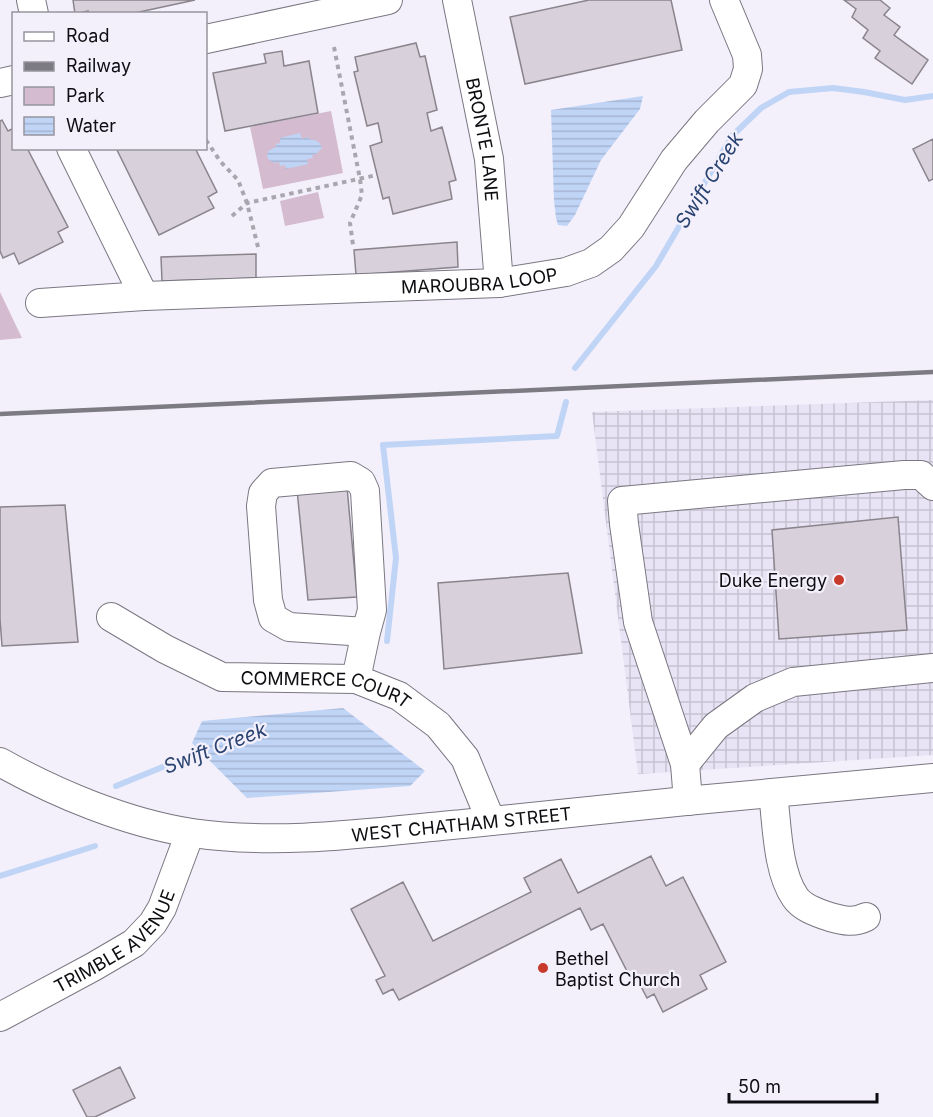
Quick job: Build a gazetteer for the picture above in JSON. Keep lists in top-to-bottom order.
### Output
{
  "streets": {
    "street": [
      "BRONTE LANE",
      "MAROUBRA LOOP",
      "COMMERCE COURT",
      "WEST CHATHAM STREET",
      "TRIMBLE AVENUE"
    ]
  },
  "crossings": [
    ["BRONTE LANE", "MAROUBRA LOOP"],
    ["COMMERCE COURT", "WEST CHATHAM STREET"],
    ["WEST CHATHAM STREET", "TRIMBLE AVENUE"]
  ],
  "water": ["Swift Creek"],
  "places": ["Duke Energy", "Bethel Baptist Church"],
  "legend": [
    "Road",
    "Railway",
    "Park",
    "Water"
  ],
  "scale_bar": "50 m"
}
